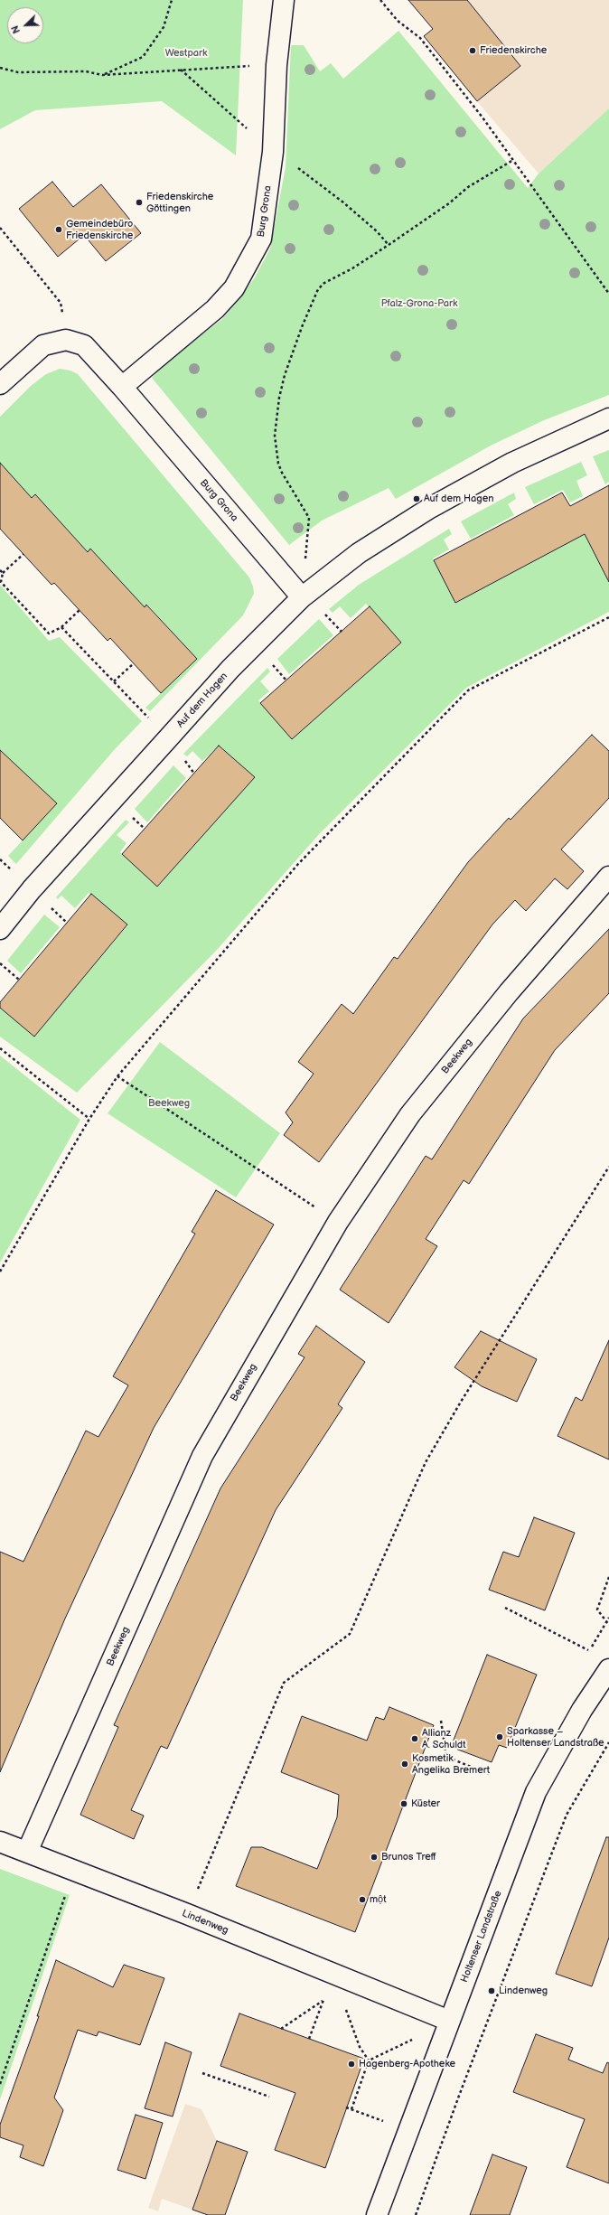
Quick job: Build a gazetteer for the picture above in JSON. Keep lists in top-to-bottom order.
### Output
{
  "streets": {
    "street": [
      "Burg Grona",
      "Auf dem Hagen",
      "Beekweg",
      "Lindenweg",
      "Holtenser Landstraße"
    ]
  },
  "crossings": [
    ["Burg Grona", "Auf dem Hagen"],
    ["Beekweg", "Lindenweg"],
    ["Lindenweg", "Holtenser Landstraße"]
  ],
  "parks": ["Westpark", "Pfalz-Grona-Park", "Beekweg"],
  "places": [
    "Friedenskirche",
    "Friedenskirche Göttingen",
    "Gemeindebüro Friedenskirche",
    "Auf dem Hagen",
    "Sparkasse – Holtenser Landstraße",
    "Allianz A. Schuldt",
    "Kosmetik Angelika Bremert",
    "Küster",
    "Brunos Treff",
    "một",
    "Lindenweg",
    "Hagenberg-Apotheke"
  ],
  "north": "bottom left"
}
